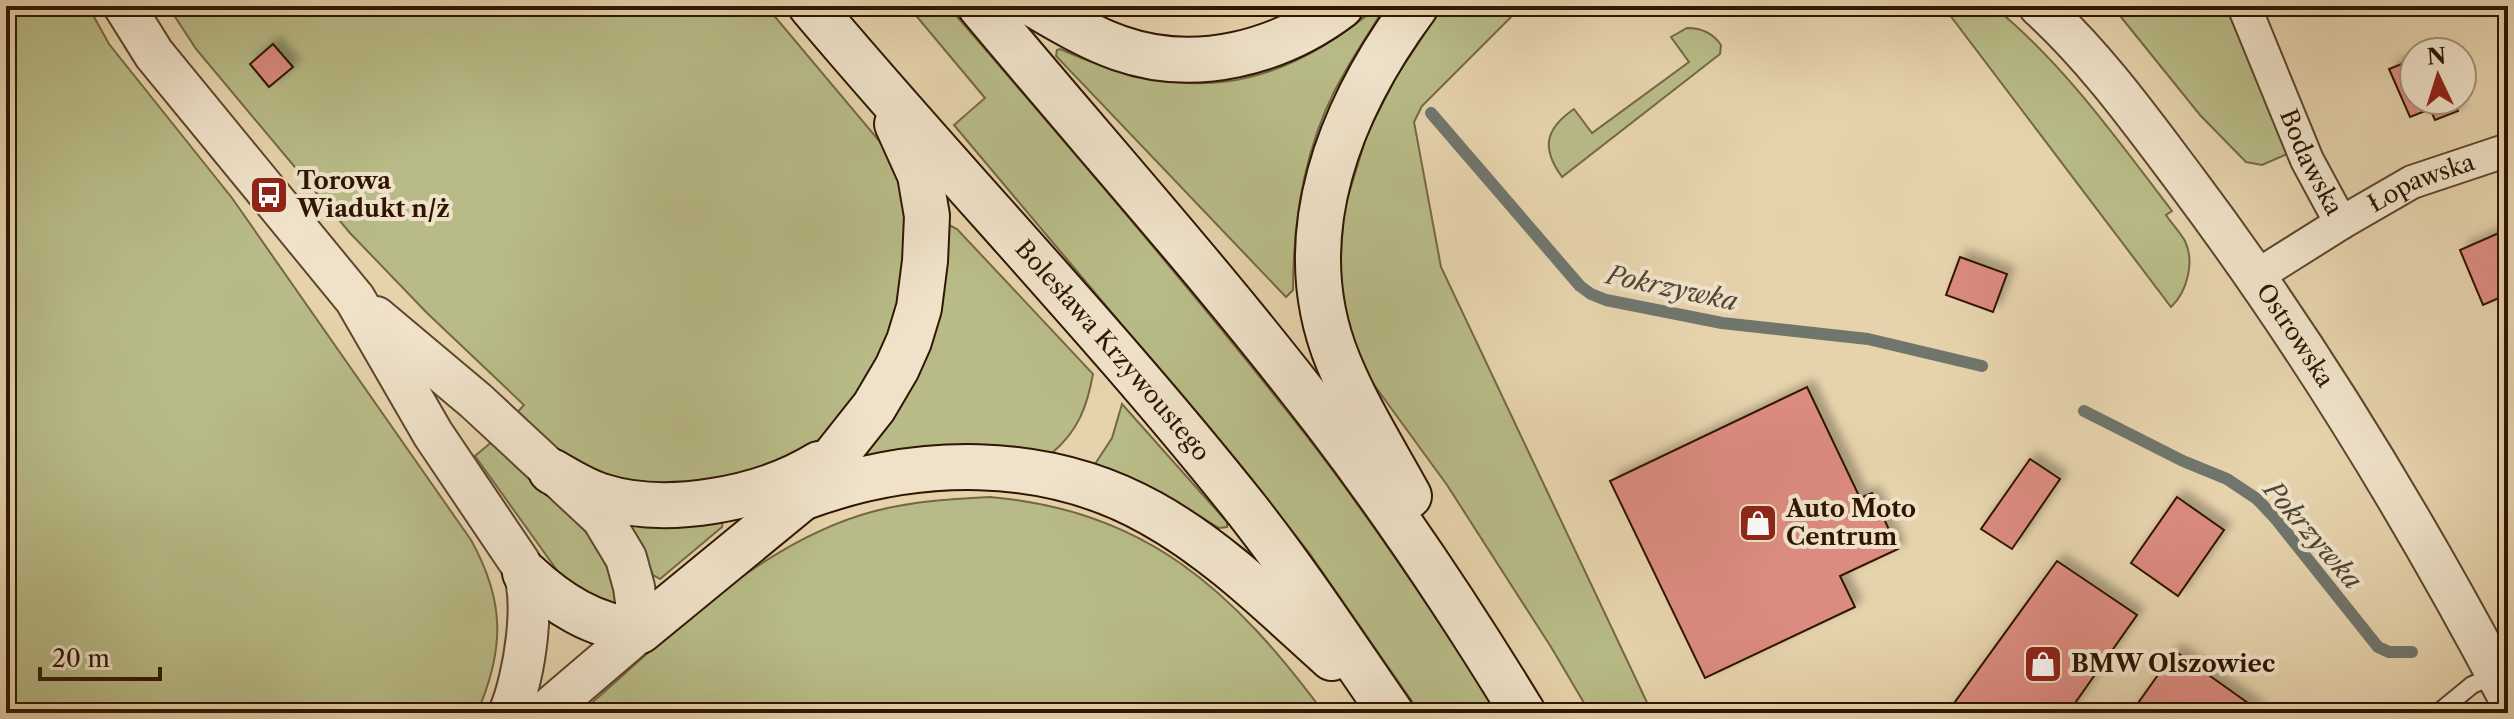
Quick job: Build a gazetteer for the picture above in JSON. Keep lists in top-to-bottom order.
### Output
{
  "streets": {
    "main road": ["Bolesława Krzywoustego"],
    "street": ["Bodawska", "Łopawska", "Ostrowska"]
  },
  "crossings": [
    ["Bodawska", "Łopawska"],
    ["Bodawska", "Ostrowska"]
  ],
  "water": ["Pokrzywka"],
  "places": {
    "bus stop": ["Torowa Wiadukt n/ż"],
    "shop": ["Auto Moto Centrum", "BMW Olszowiec"]
  },
  "scale_bar": "20 m",
  "north": "top"
}
